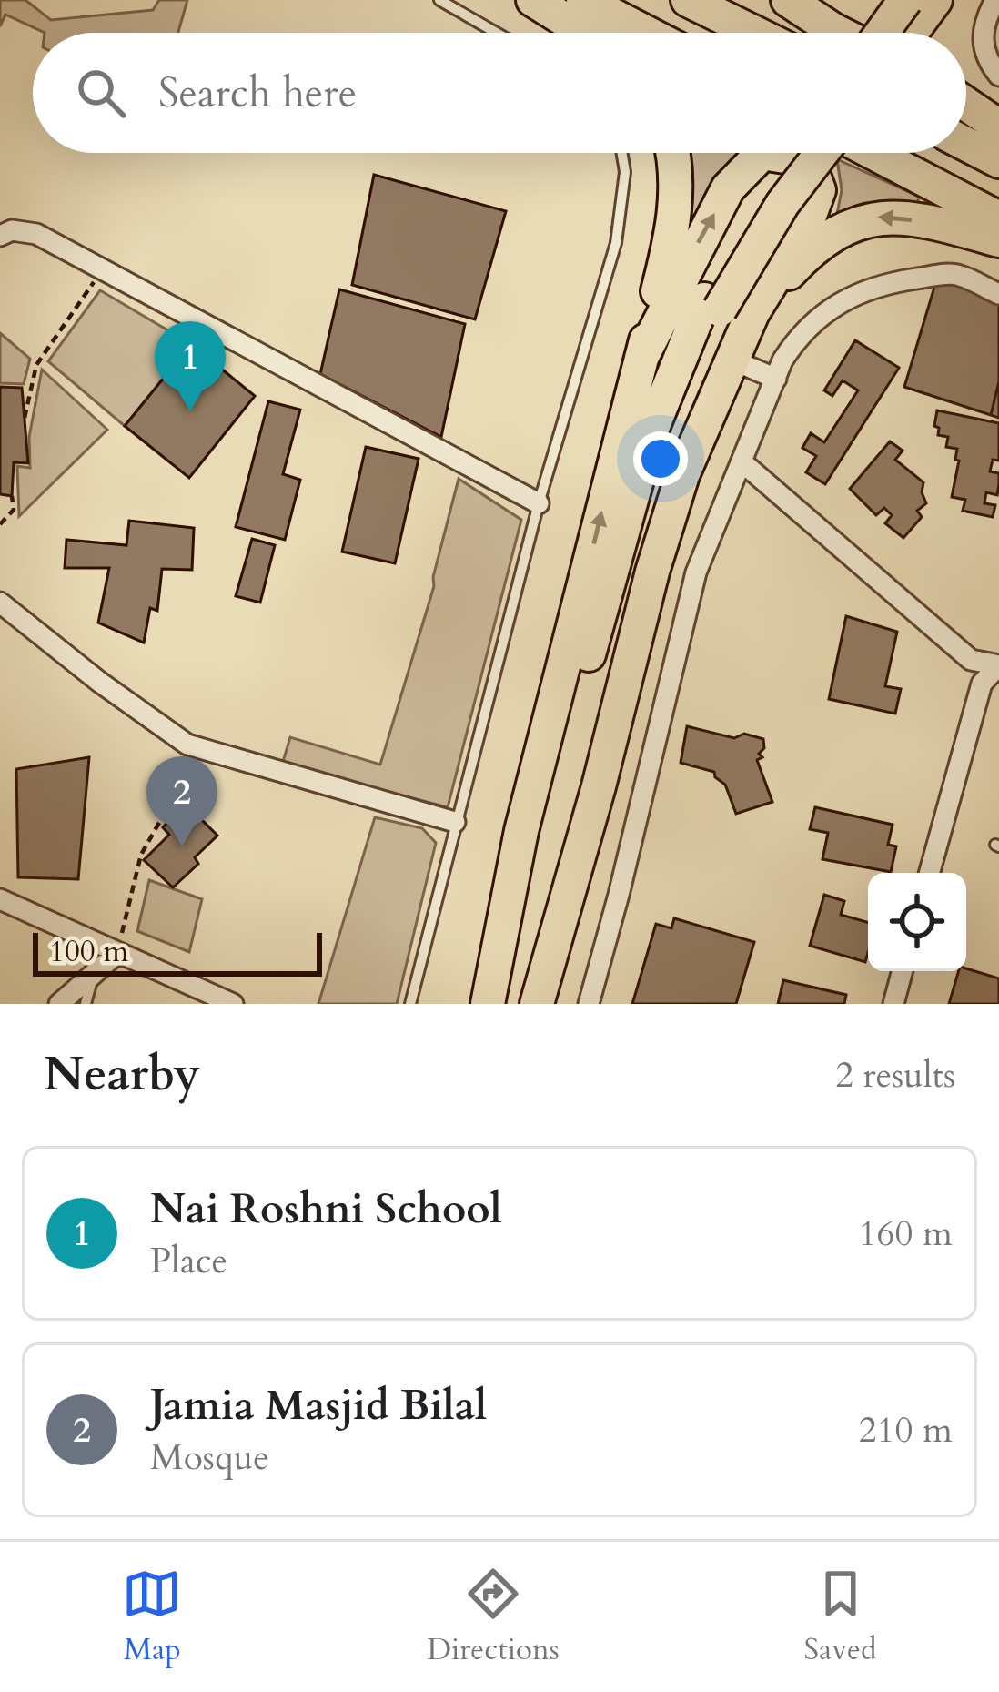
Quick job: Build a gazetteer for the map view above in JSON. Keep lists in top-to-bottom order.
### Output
{
  "scale_bar": "100 m",
  "page": {
    "search": "Search here",
    "pins": ["1", "2"],
    "scale": "100 m",
    "heading": ["Nearby", "2 results"],
    "list": [
      {
        "mark": "1",
        "name": "Nai Roshni School",
        "note": "Place",
        "value": "160 m"
      },
      {
        "mark": "2",
        "name": "Jamia Masjid Bilal",
        "note": "Mosque",
        "value": "210 m"
      }
    ],
    "nav": ["Map", "Directions", "Saved"]
  }
}
